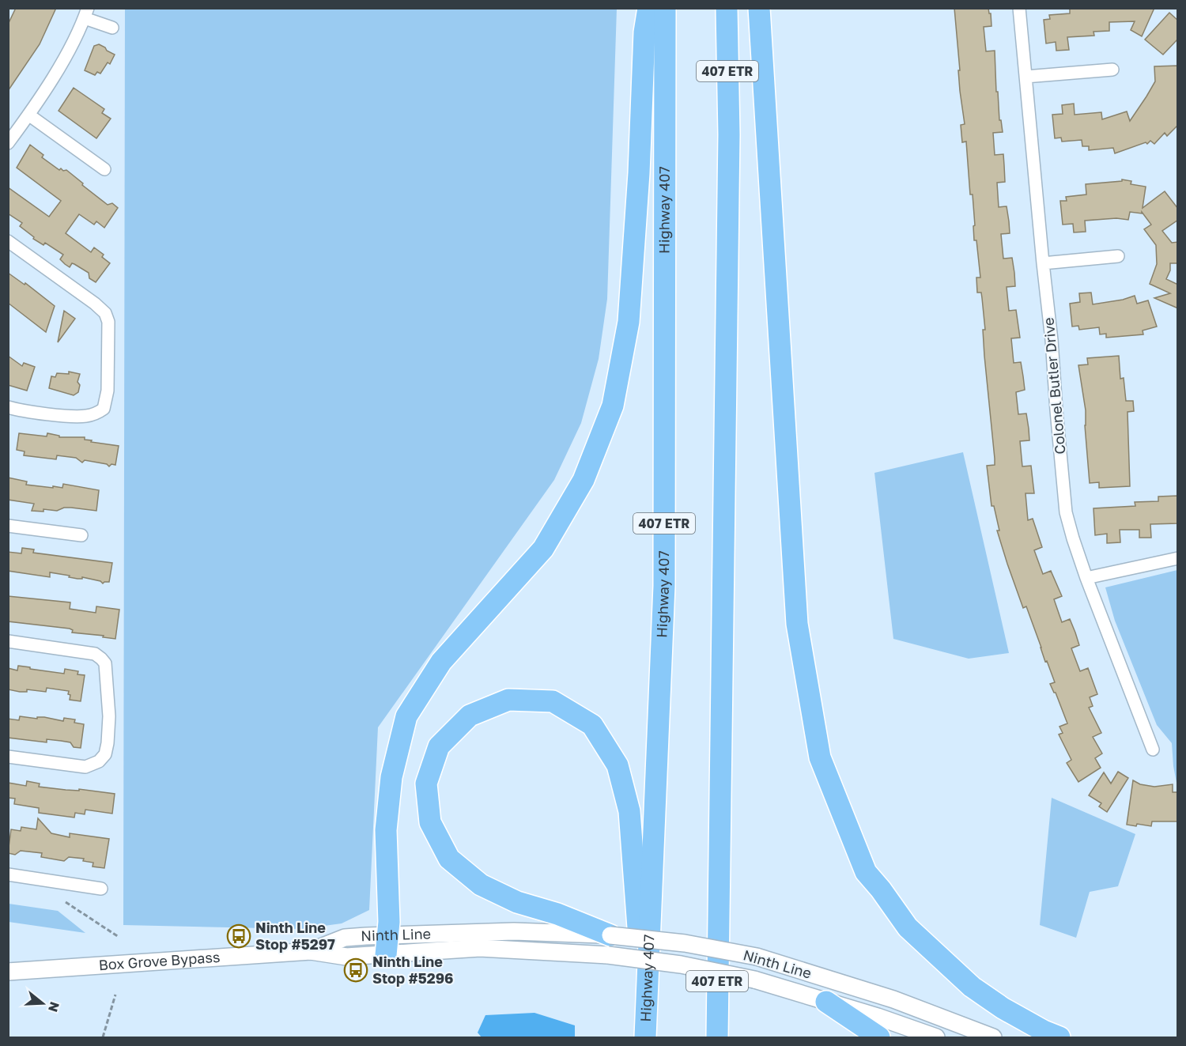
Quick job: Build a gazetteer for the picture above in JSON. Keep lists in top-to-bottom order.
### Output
{
  "streets": {
    "highway": ["407 ETR", "Highway 407"],
    "main road": ["Ninth Line", "Box Grove Bypass"],
    "street": ["Colonel Butler Drive"]
  },
  "crossings": [
    ["Ninth Line", "Box Grove Bypass"]
  ],
  "places": {
    "bus stop": ["Ninth Line Stop #5297", "Ninth Line Stop #5296"]
  },
  "north": "right"
}
